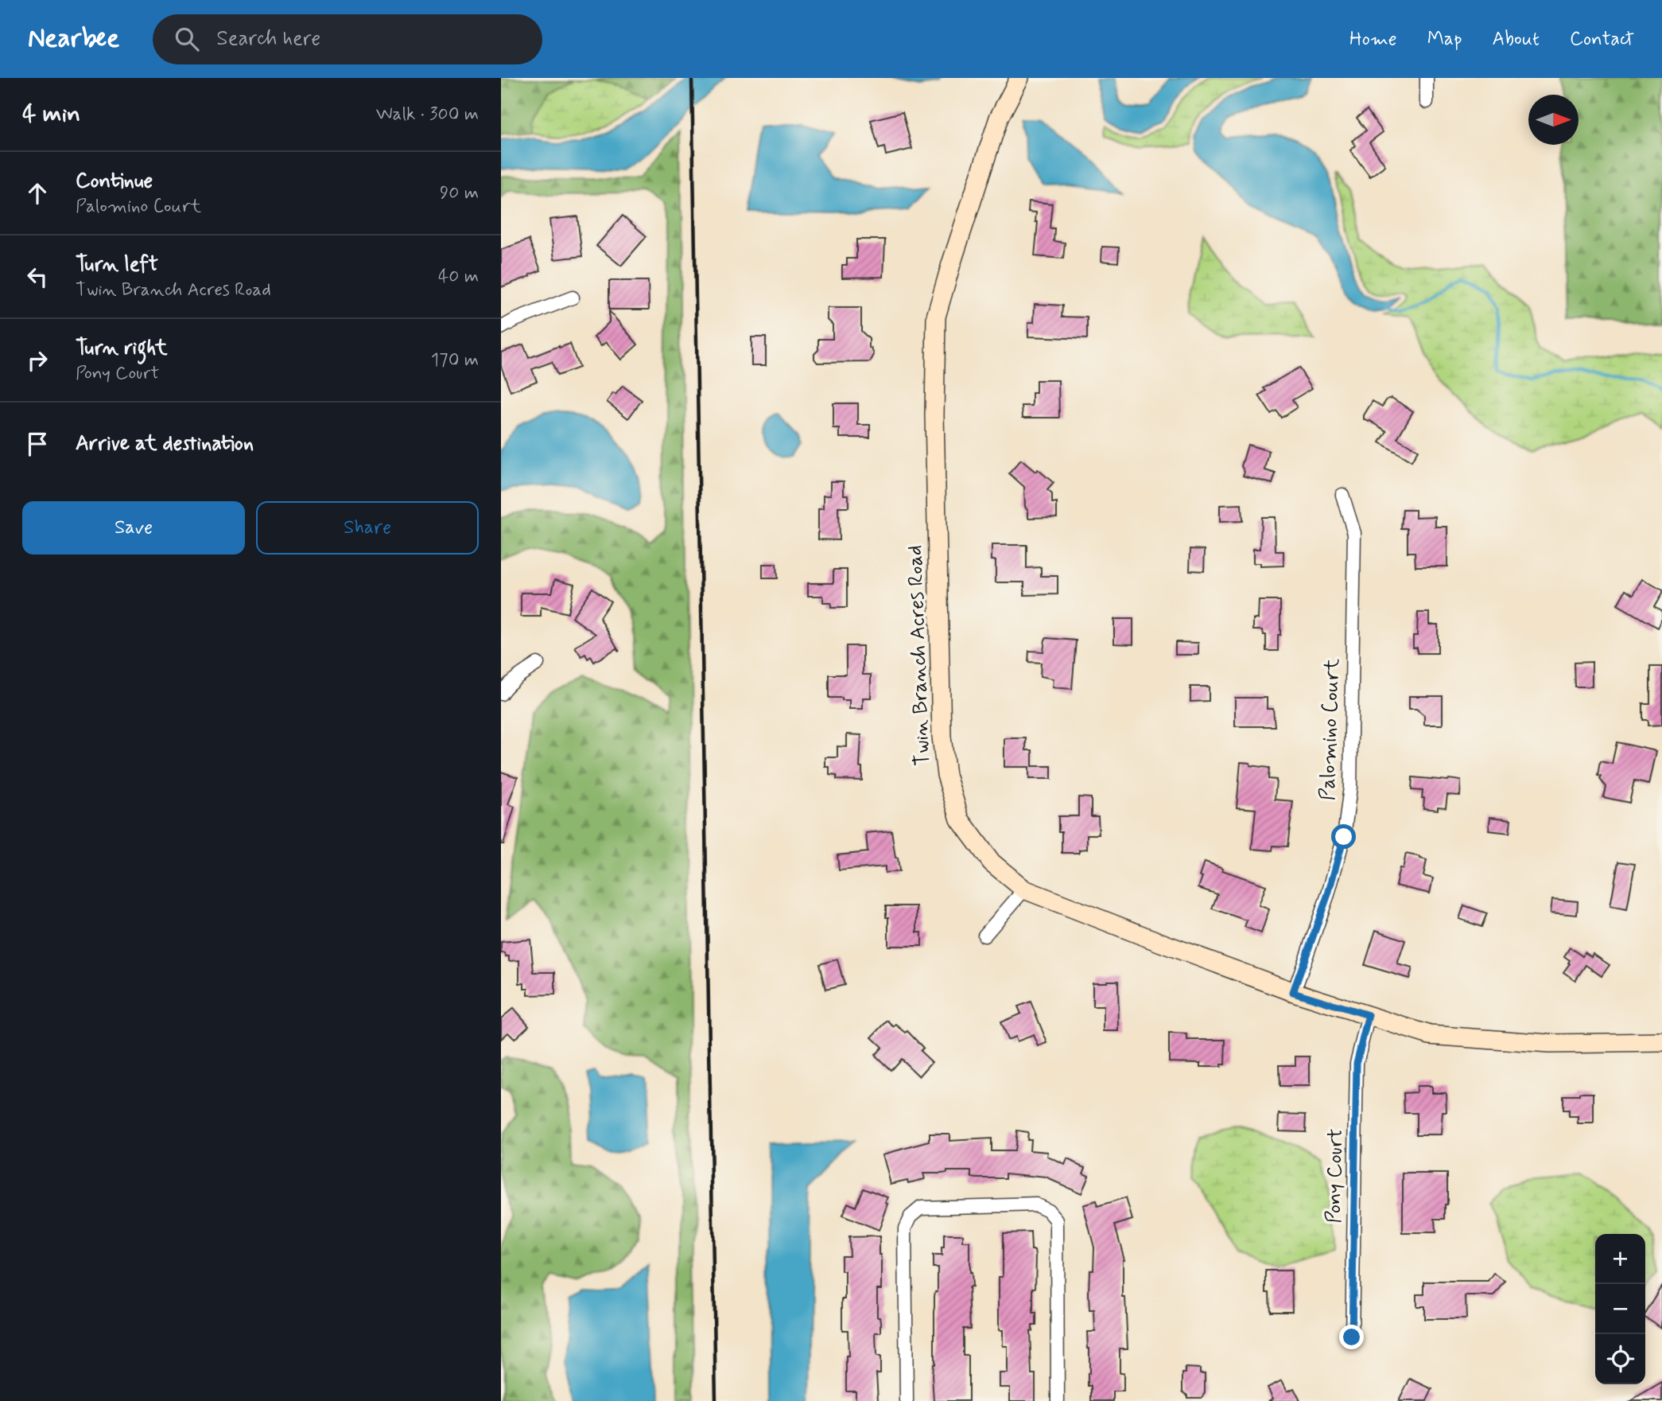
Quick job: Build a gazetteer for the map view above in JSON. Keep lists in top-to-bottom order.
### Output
{
  "streets": {
    "street": ["Twin Branch Acres Road", "Palomino Court", "Pony Court"]
  },
  "crossings": [
    ["Twin Branch Acres Road", "Palomino Court"],
    ["Twin Branch Acres Road", "Pony Court"]
  ],
  "north": "right",
  "page": {
    "header": "Nearbee",
    "search": "Search here",
    "nav": [
      "Home",
      "Map",
      "About",
      "Contact"
    ],
    "heading": ["4 min", "Walk · 300 m"],
    "list": [
      ["Continue", "Palomino Court", "90 m"],
      ["Turn left", "Twin Branch Acres Road", "40 m"],
      ["Turn right", "Pony Court", "170 m"],
      "Arrive at destination"
    ],
    "buttons": ["Save", "Share"],
    "map_buttons": ["+", "−"]
  }
}
